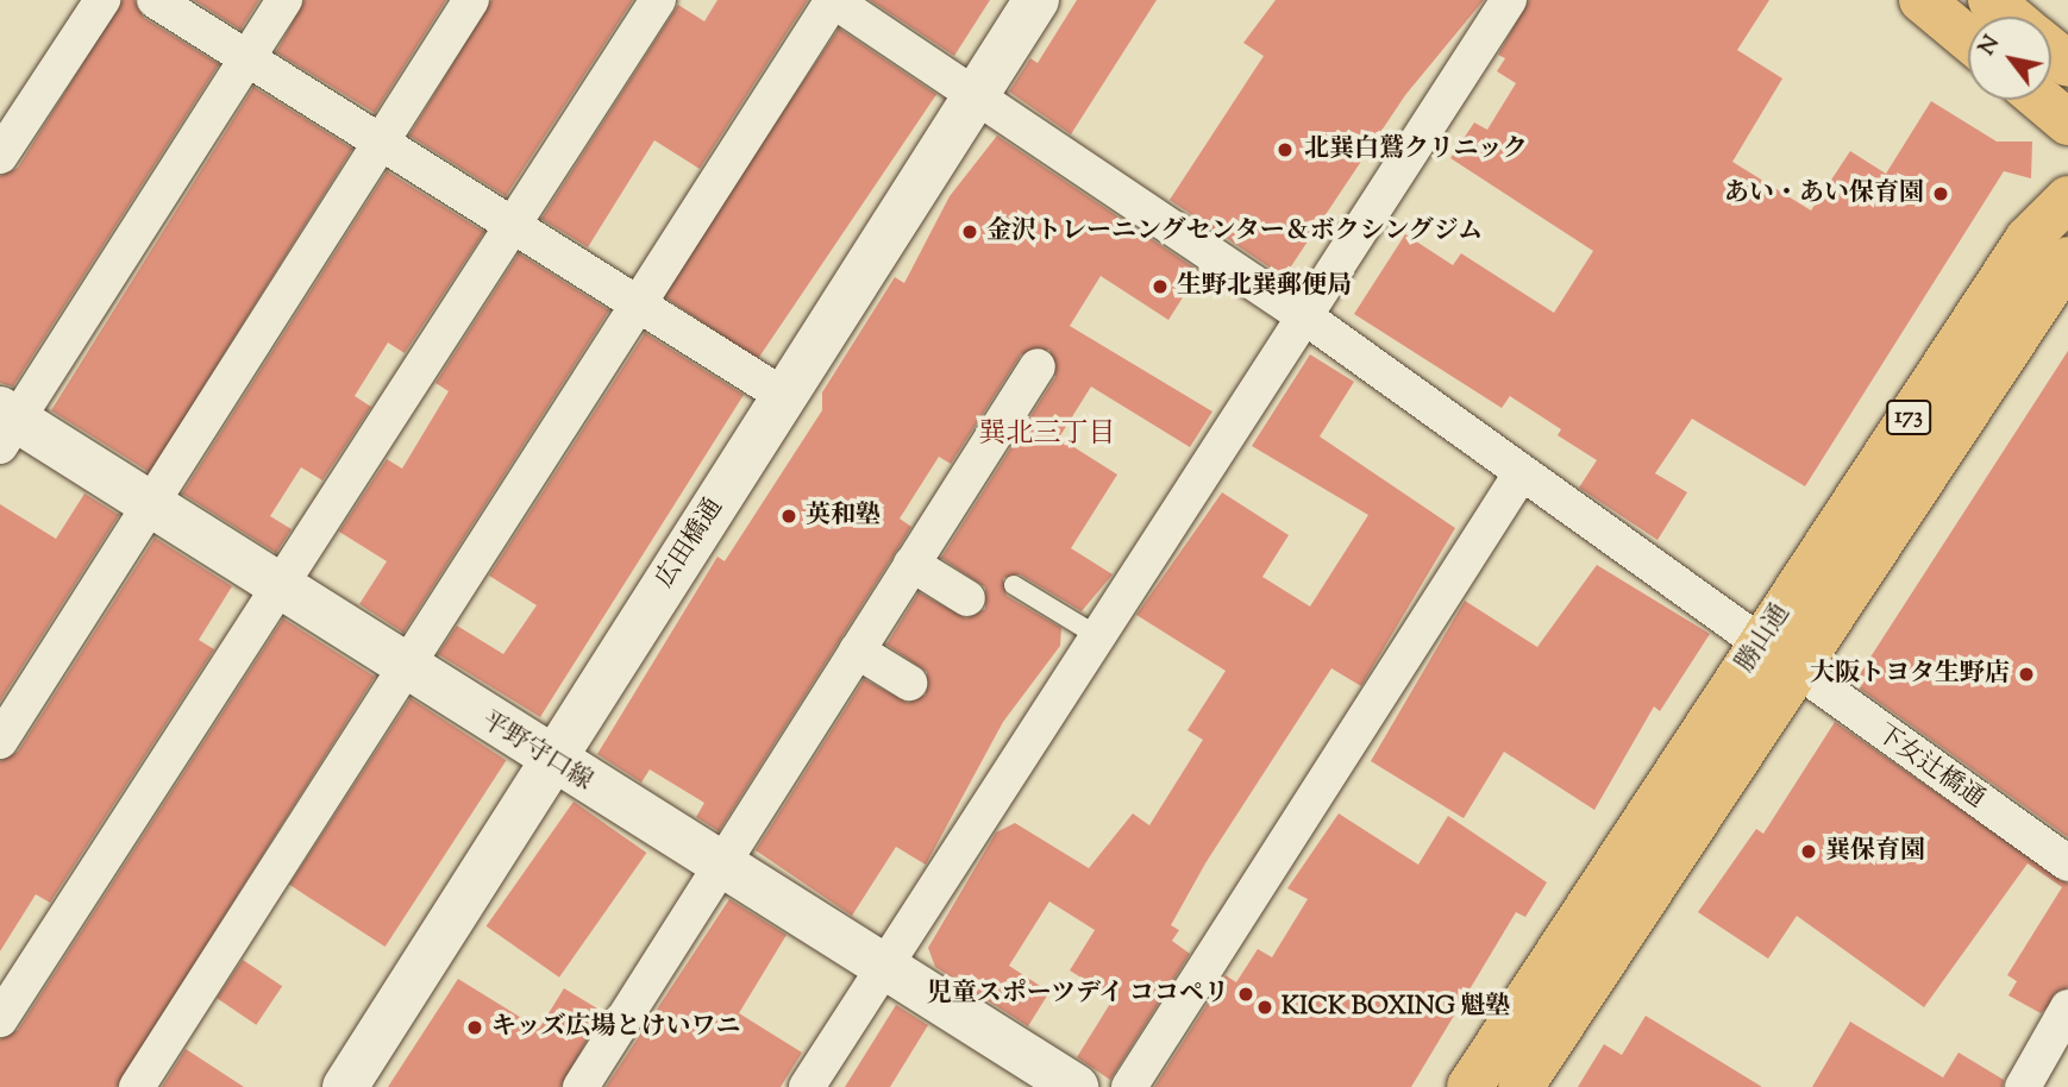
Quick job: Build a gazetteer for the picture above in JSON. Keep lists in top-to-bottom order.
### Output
{
  "streets": {
    "main road": ["173", "勝山通"],
    "street": ["広田橋通", "平野守口線", "下女辻橋通"]
  },
  "crossings": [
    ["広田橋通", "平野守口線"],
    ["広田橋通", "下女辻橋通"],
    ["勝山通", "下女辻橋通"]
  ],
  "districts": ["巽北三丁目"],
  "places": [
    "北巽白鷲クリニック",
    "あい・あい保育園",
    "金沢トレーニングセンター＆ボクシングジム",
    "生野北巽郵便局",
    "英和塾",
    "大阪トヨタ生野店",
    "巽保育園",
    "児童スポーツデイ ココペリ",
    "KICK BOXING 魁塾",
    "キッズ広場とけいワニ"
  ],
  "north": "top left"
}
